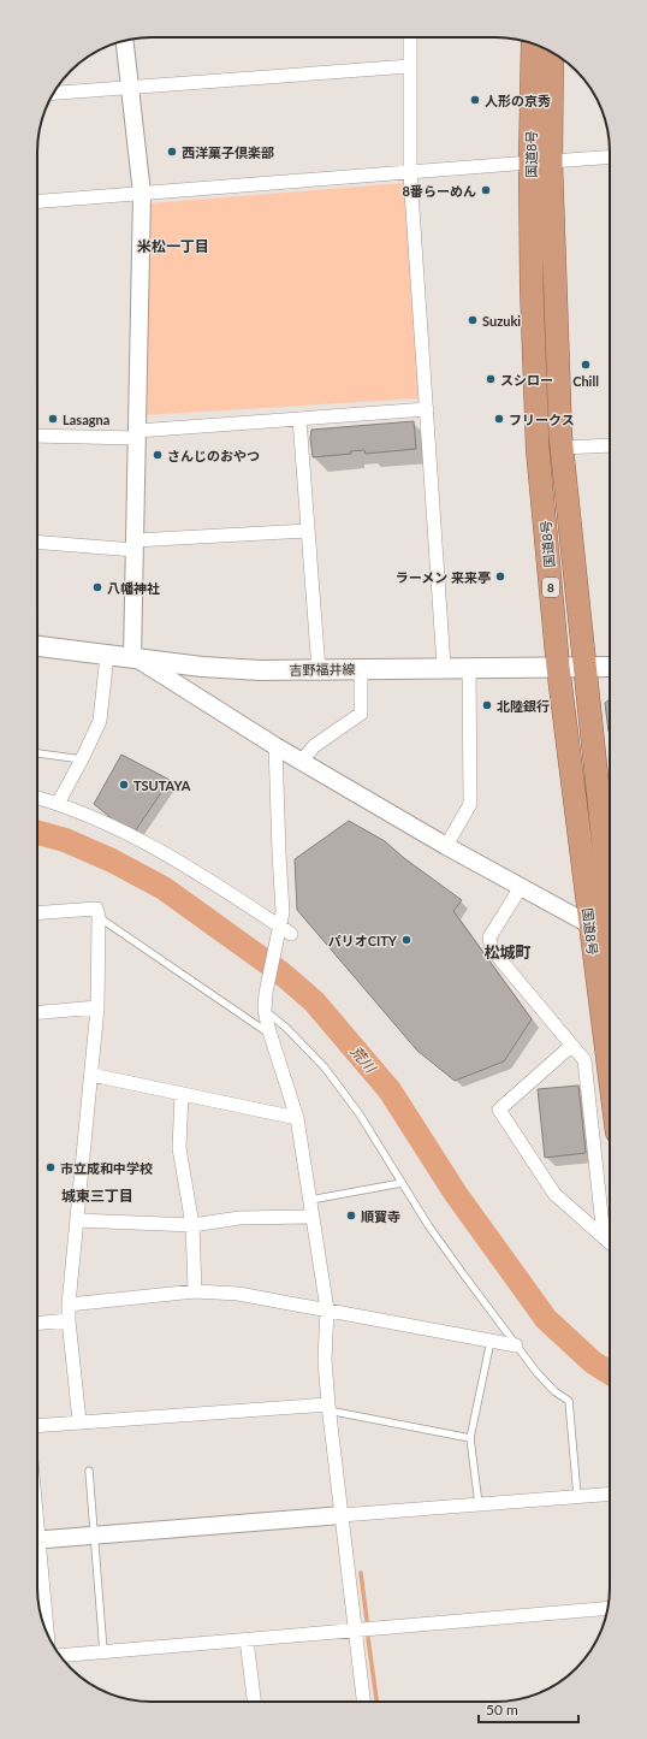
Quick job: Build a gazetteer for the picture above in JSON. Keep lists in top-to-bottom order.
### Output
{
  "streets": {
    "highway": ["国道8号", "8"],
    "main road": ["吉野福井線"]
  },
  "crossings": [
    ["国道8号", "吉野福井線"]
  ],
  "districts": ["米松一丁目", "松城町", "城東三丁目"],
  "water": ["荒川"],
  "places": [
    "人形の京秀",
    "西洋菓子倶楽部",
    "8番らーめん",
    "Suzuki",
    "Chill",
    "スシロー",
    "Lasagna",
    "フリークス",
    "さんじのおやつ",
    "ラーメン 来来亭",
    "八幡神社",
    "北陸銀行",
    "TSUTAYA",
    "パリオCITY",
    "市立成和中学校",
    "順寶寺"
  ],
  "scale_bar": "50 m"
}
